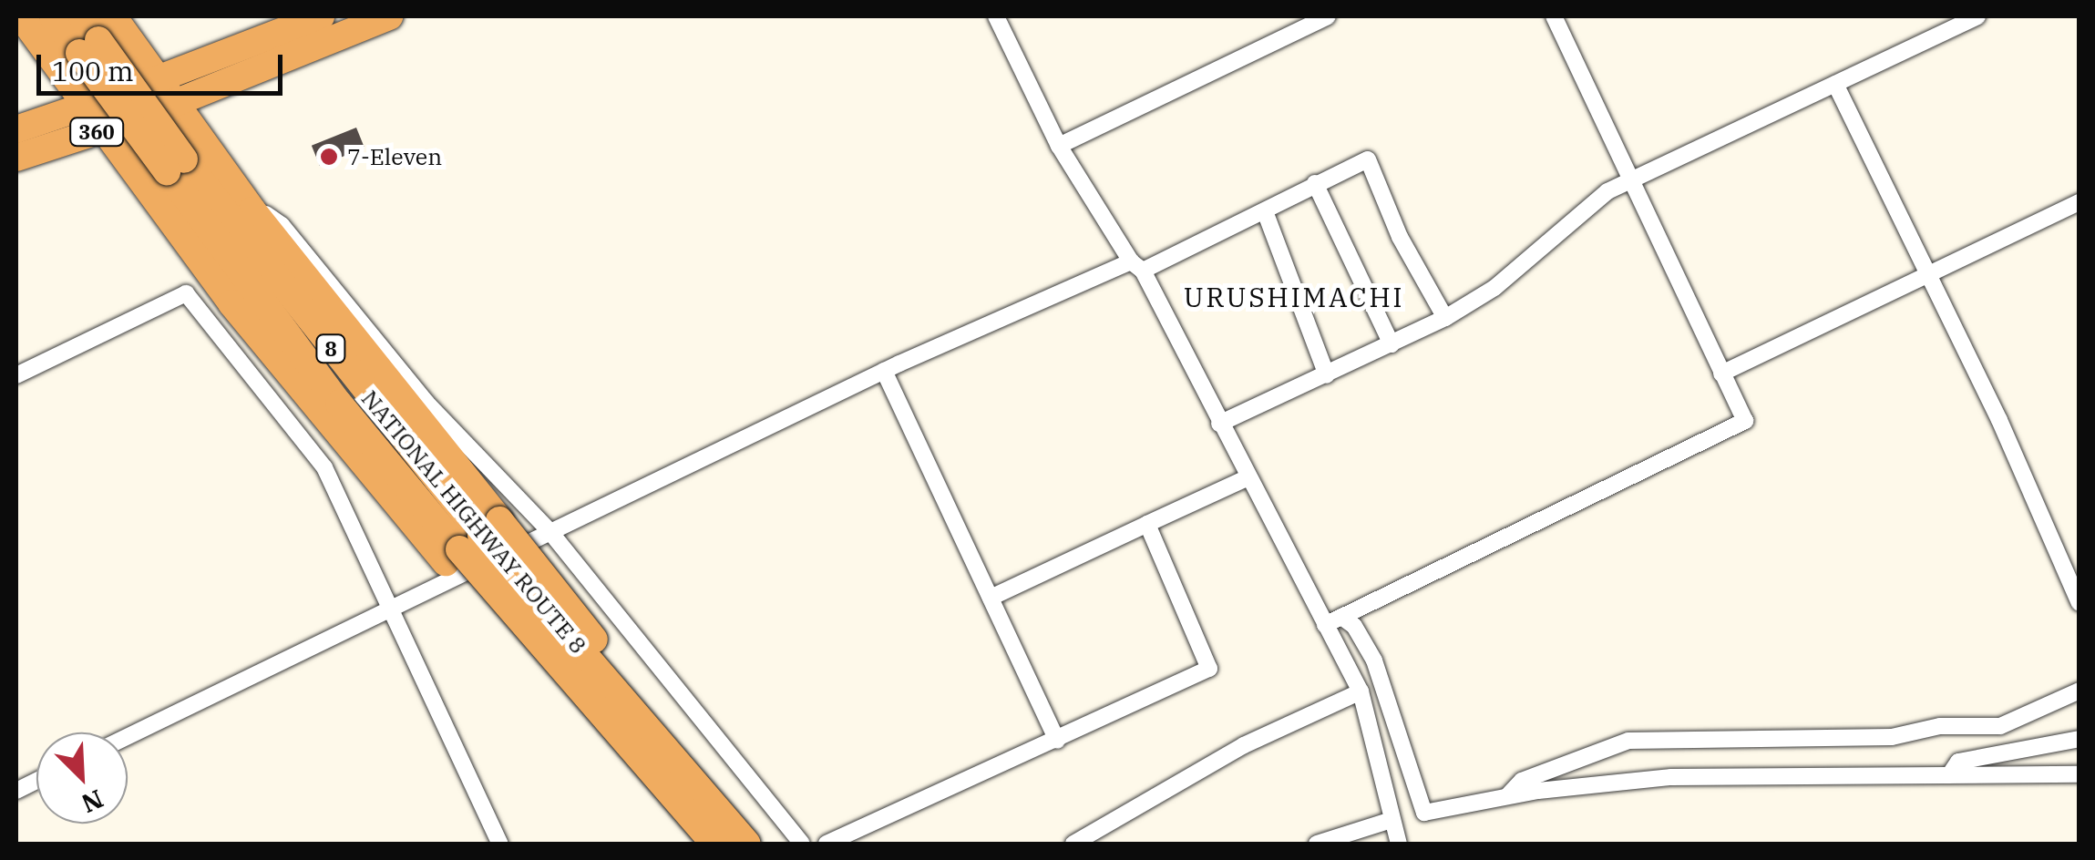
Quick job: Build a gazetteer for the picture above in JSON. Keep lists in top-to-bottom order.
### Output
{
  "streets": {
    "highway": ["360", "8", "NATIONAL HIGHWAY ROUTE 8"]
  },
  "districts": ["URUSHIMACHI"],
  "places": ["7-Eleven"],
  "scale_bar": "100 m",
  "north": "bottom right"
}
